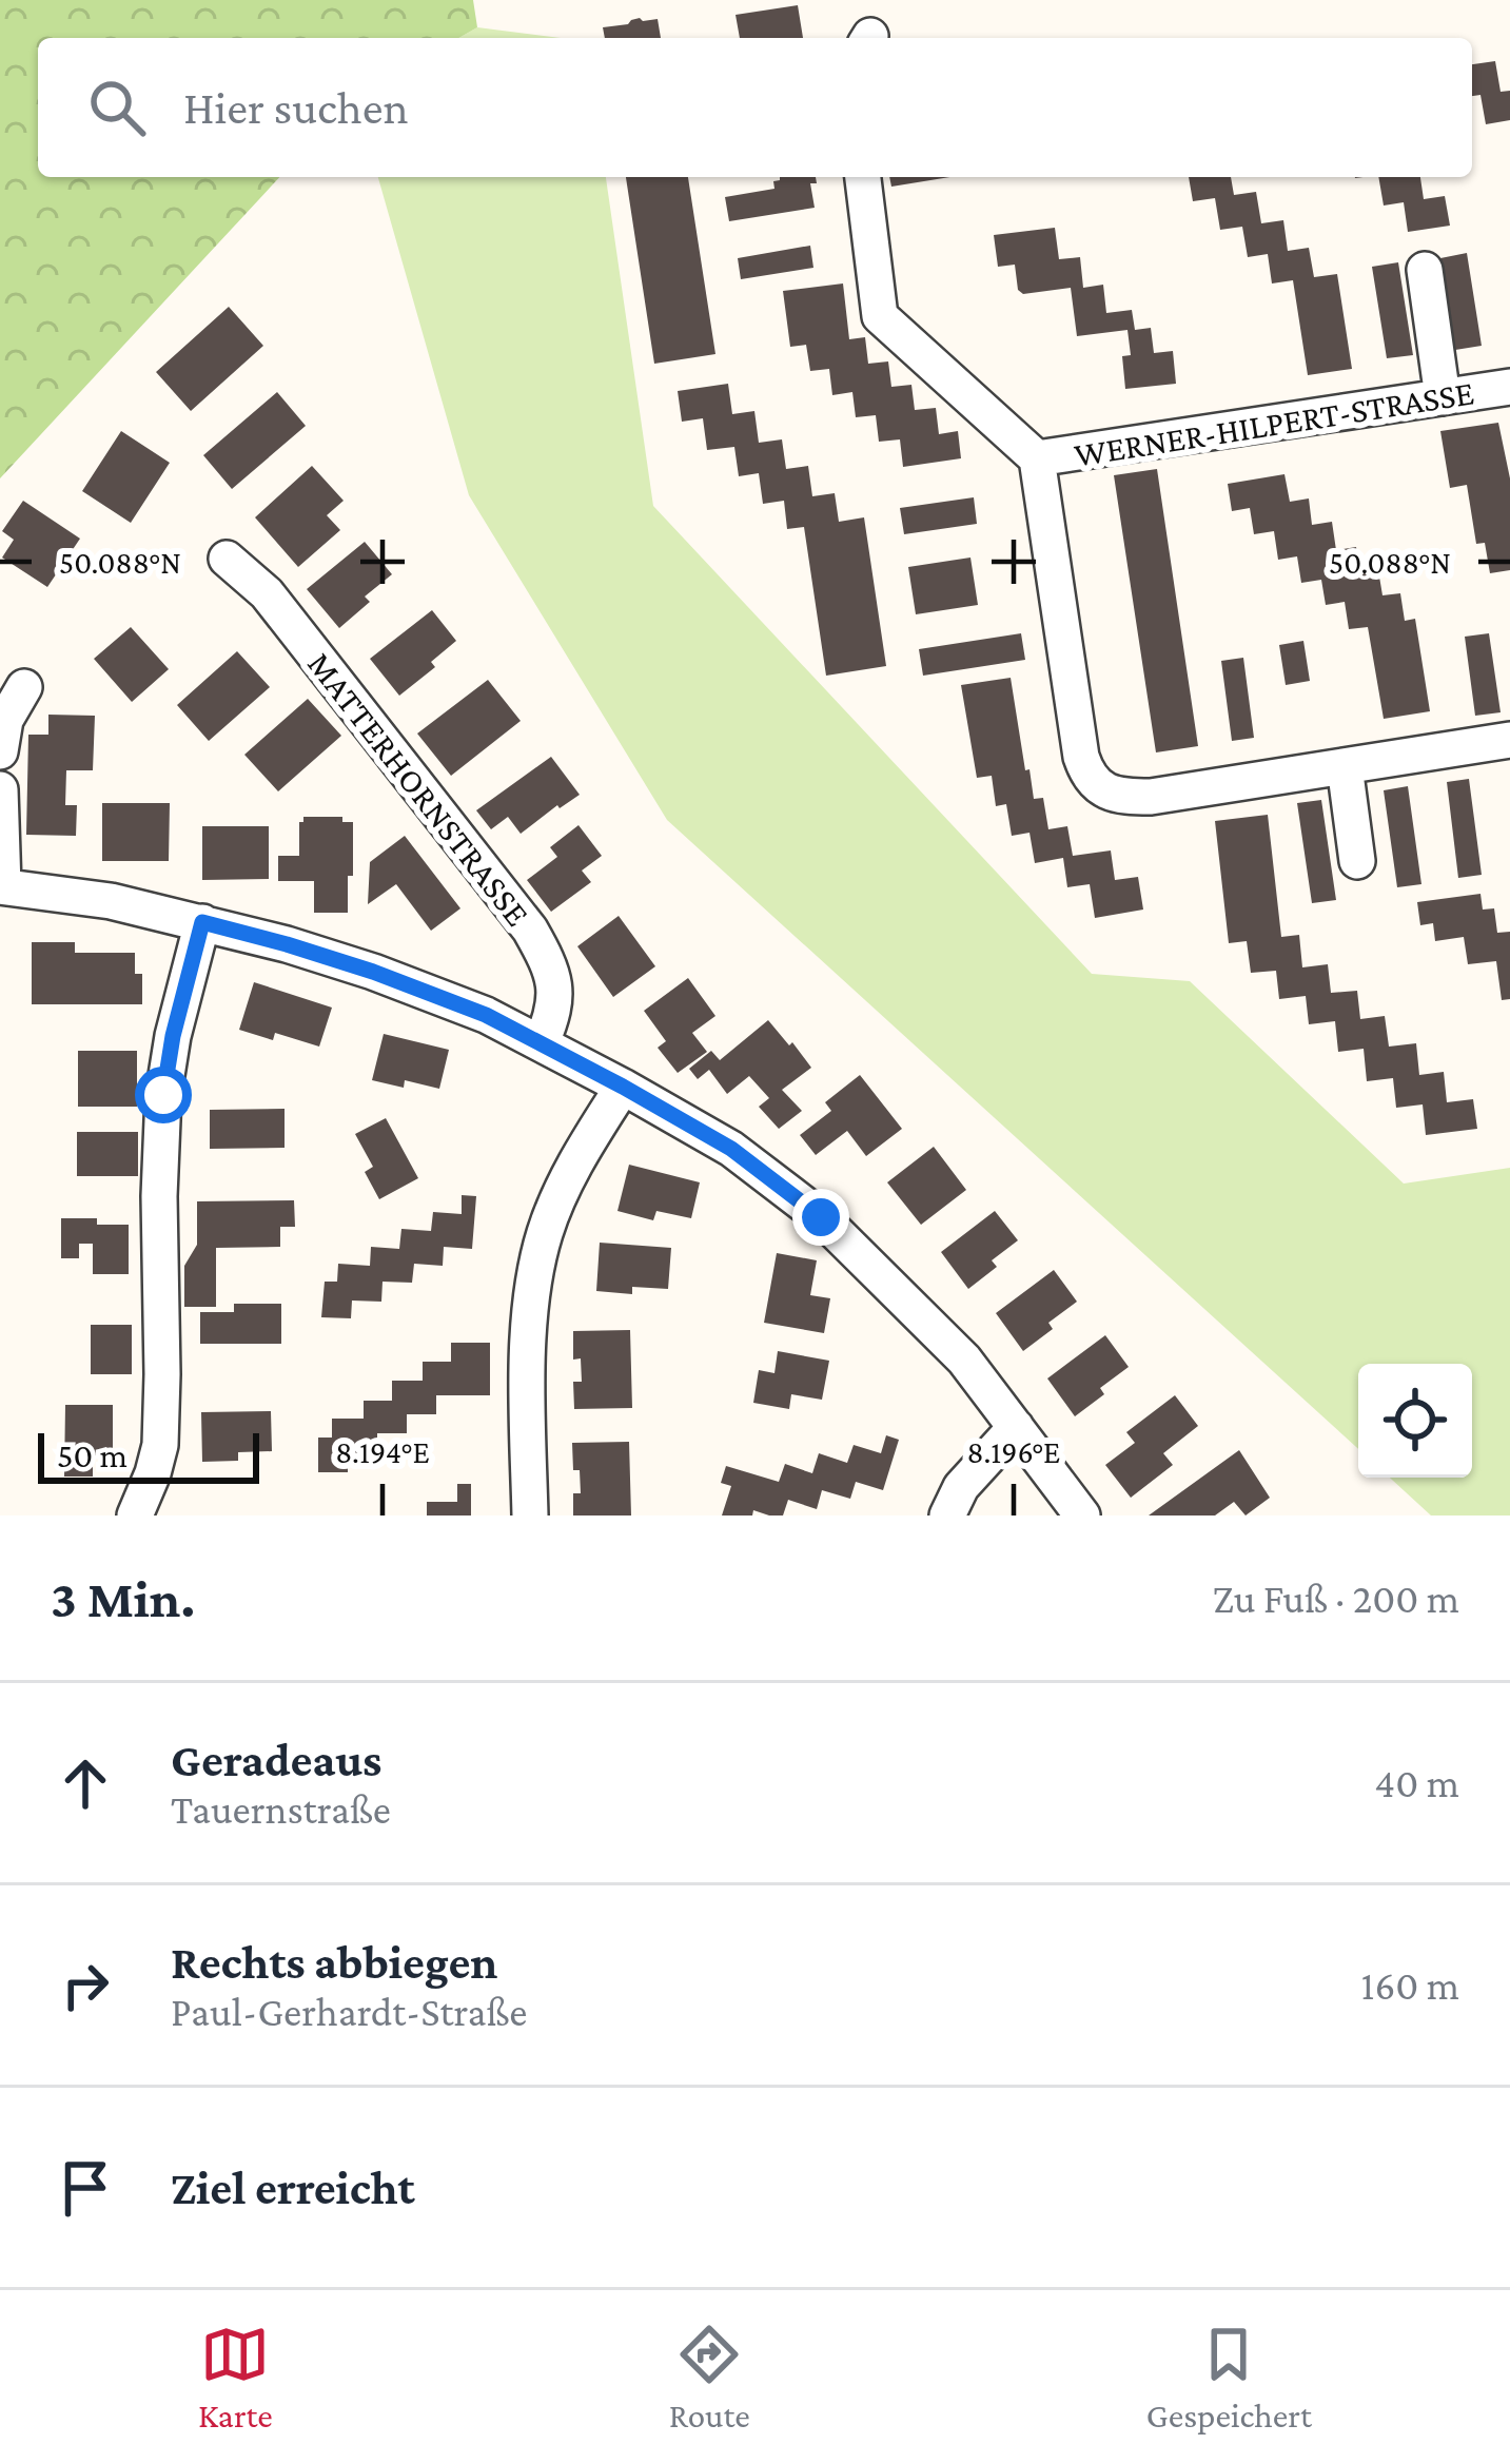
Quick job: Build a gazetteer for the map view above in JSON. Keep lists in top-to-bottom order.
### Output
{
  "streets": {
    "street": ["WERNER-HILPERT-STRASSE", "MATTERHORNSTRASSE"]
  },
  "scale_bar": "50 m",
  "page": {
    "search": "Hier suchen",
    "scale": "50 m",
    "heading": ["3 Min.", "Zu Fuß · 200 m"],
    "list": [
      ["Geradeaus", "Tauernstraße", "40 m"],
      ["Rechts abbiegen", "Paul-Gerhardt-Straße", "160 m"],
      "Ziel erreicht"
    ],
    "nav": ["Karte", "Route", "Gespeichert"]
  },
  "coordinates": ["50.088°N", "8.194°E", "8.196°E"]
}
